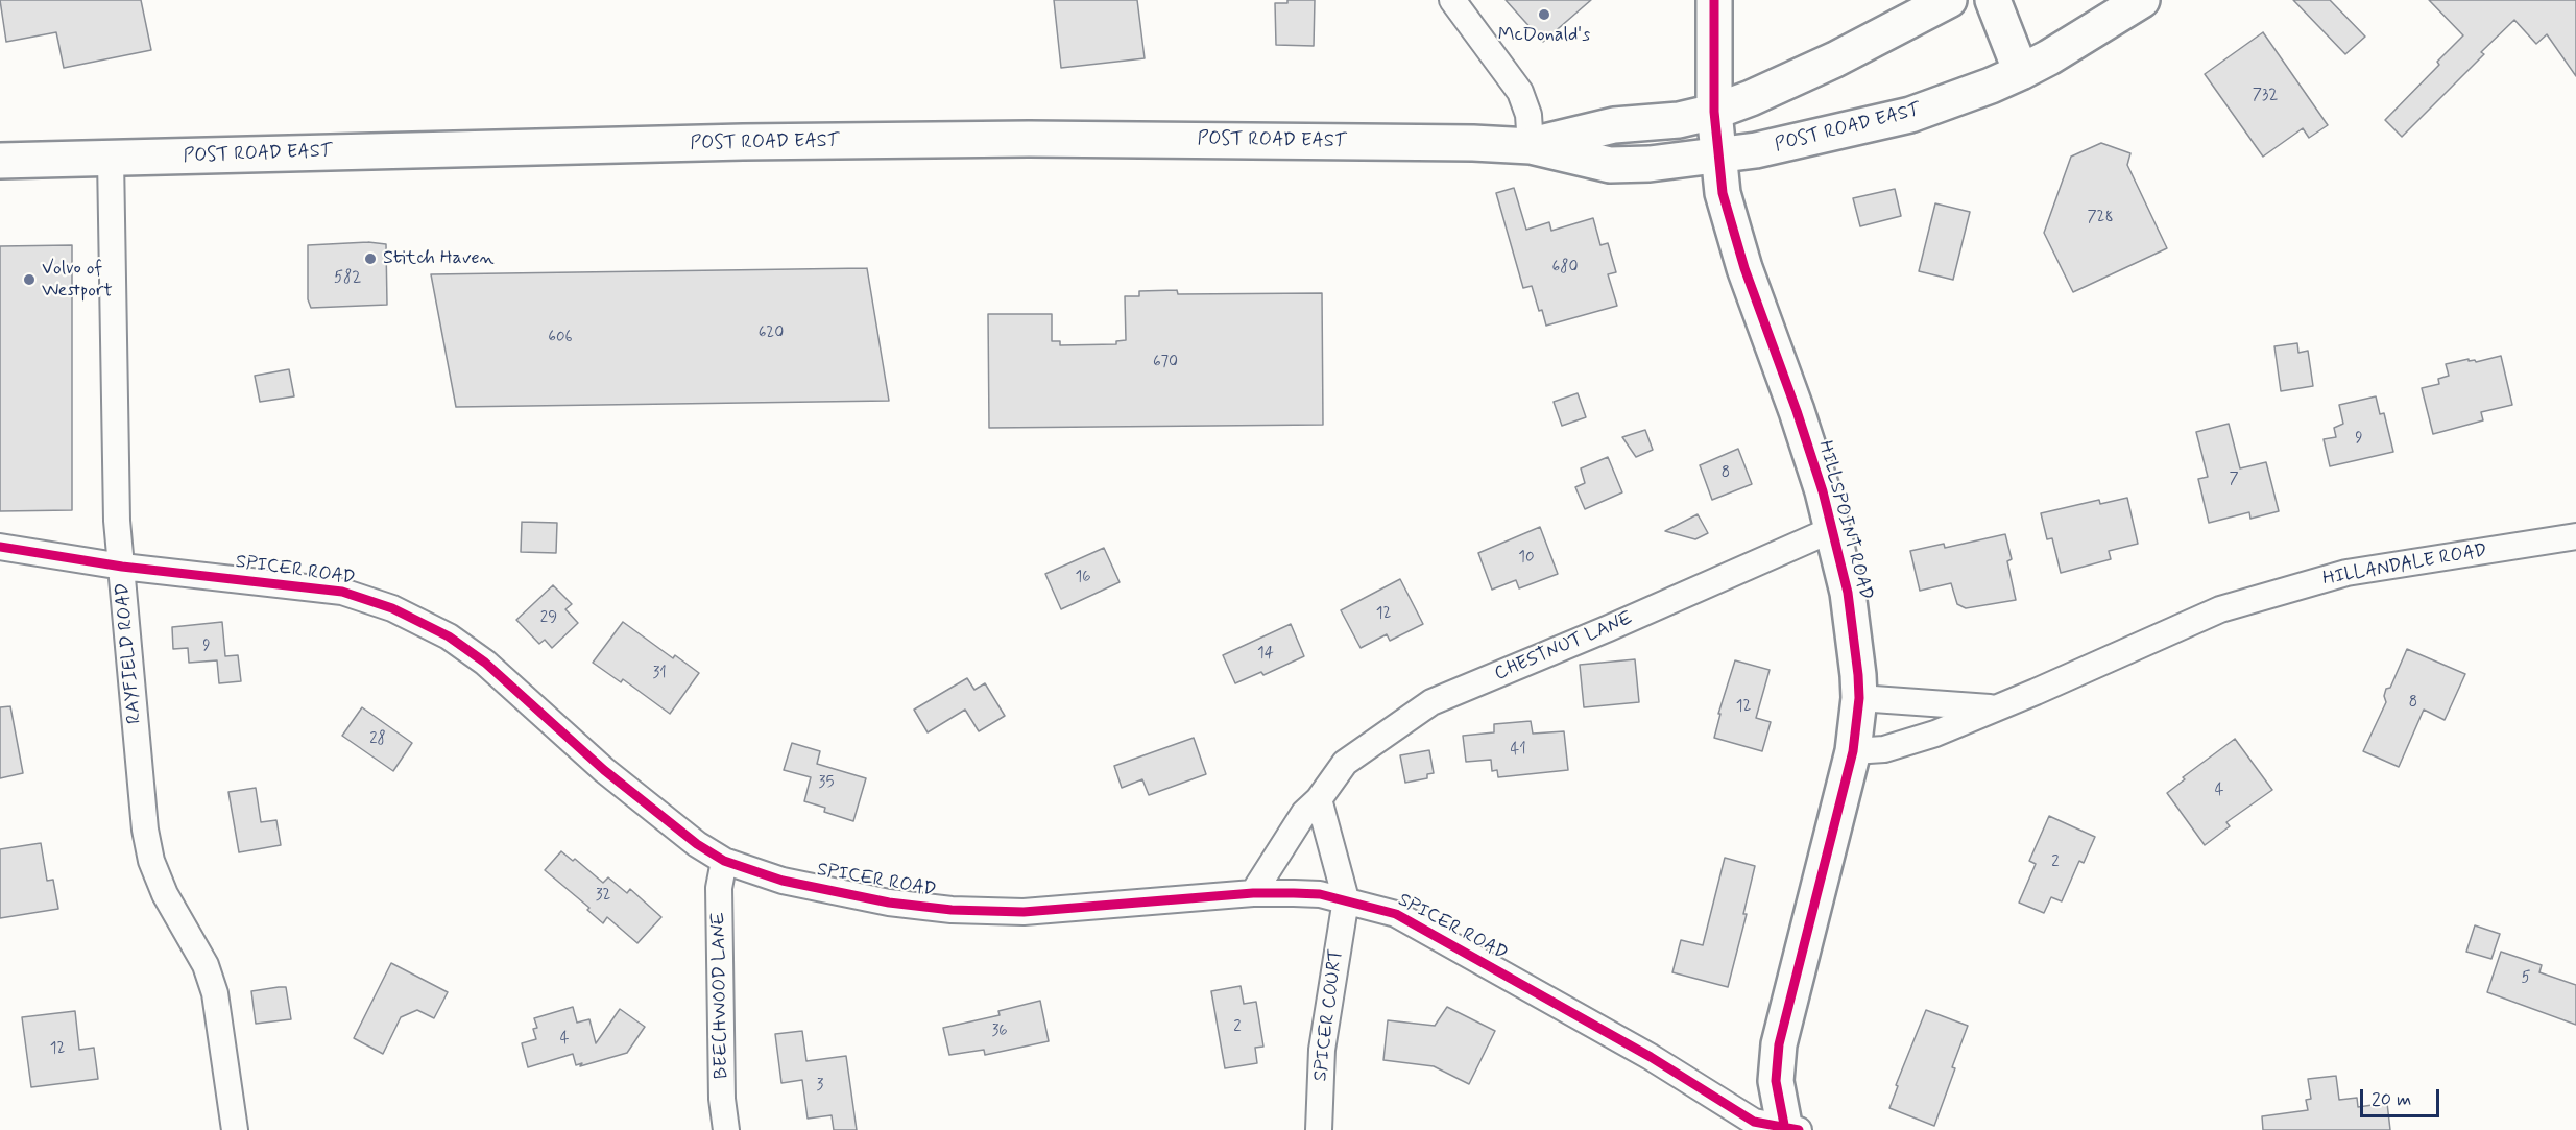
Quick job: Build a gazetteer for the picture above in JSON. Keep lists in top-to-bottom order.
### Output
{
  "streets": {
    "main road": ["POST ROAD EAST", "HILLSPOINT ROAD"],
    "street": [
      "HILLANDALE ROAD",
      "SPICER ROAD",
      "CHESTNUT LANE",
      "RAYFIELD ROAD",
      "BEECHWOOD LANE",
      "SPICER COURT"
    ]
  },
  "crossings": [
    ["POST ROAD EAST", "HILLSPOINT ROAD"],
    ["POST ROAD EAST", "RAYFIELD ROAD"],
    ["HILLSPOINT ROAD", "HILLANDALE ROAD"],
    ["HILLSPOINT ROAD", "SPICER ROAD"],
    ["HILLSPOINT ROAD", "CHESTNUT LANE"],
    ["SPICER ROAD", "CHESTNUT LANE"],
    ["SPICER ROAD", "RAYFIELD ROAD"],
    ["SPICER ROAD", "BEECHWOOD LANE"],
    ["SPICER ROAD", "SPICER COURT"]
  ],
  "places": ["McDonald's", "Stitch Haven", "Volvo of Westport"],
  "house_numbers": [
    "732",
    "728",
    "680",
    "582",
    "620",
    "606",
    "670",
    "9",
    "8",
    "7",
    "10",
    "16",
    "12",
    "29",
    "9",
    "14",
    "31",
    "8",
    "12",
    "28",
    "41",
    "35",
    "4",
    "2",
    "32",
    "5",
    "2",
    "36",
    "4",
    "12",
    "3"
  ],
  "scale_bar": "20 m"
}
